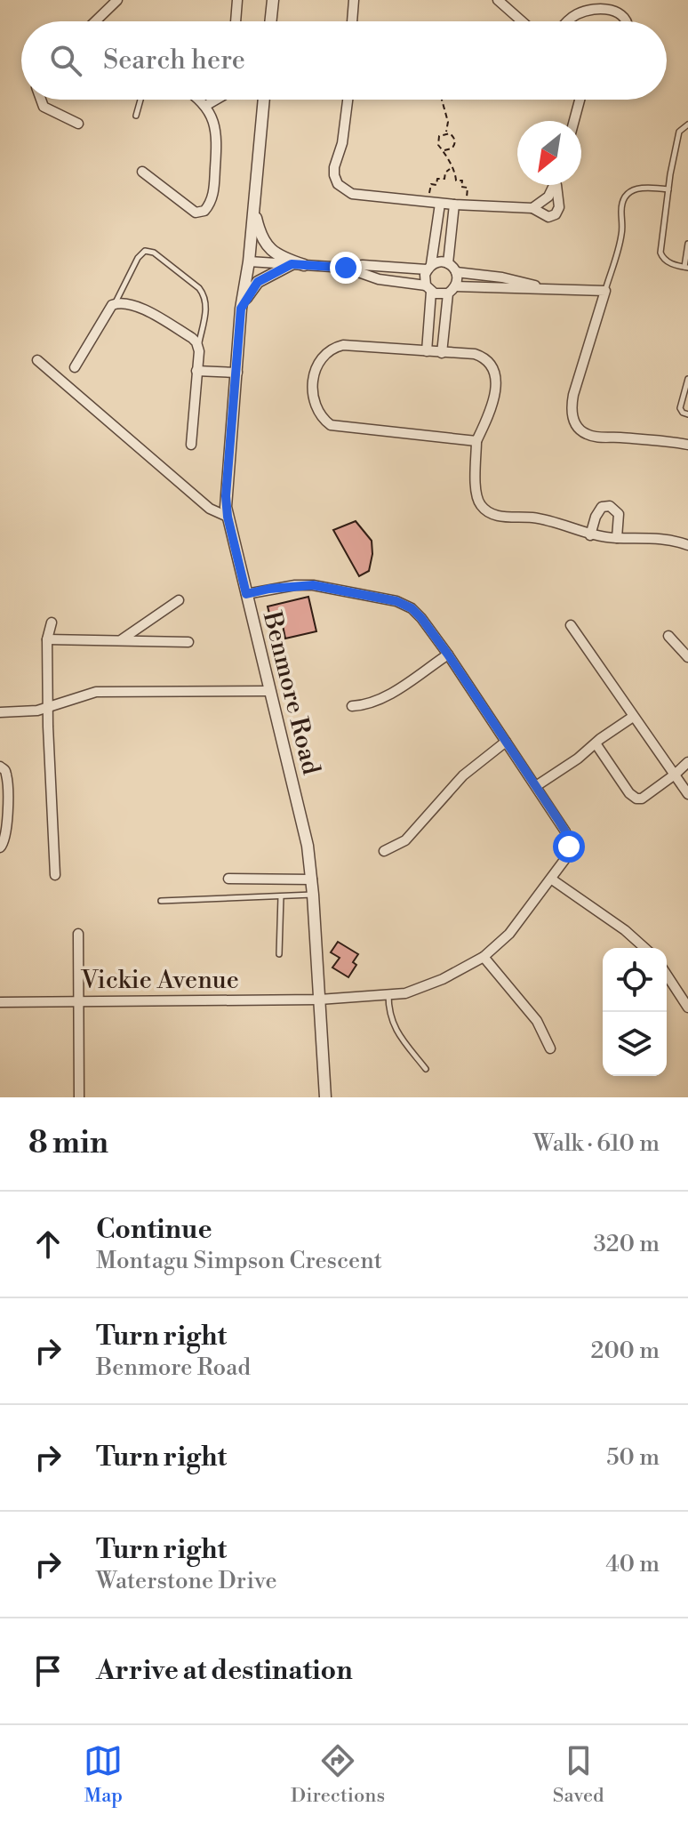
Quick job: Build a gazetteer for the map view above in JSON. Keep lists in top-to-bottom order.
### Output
{
  "streets": {
    "street": ["Benmore Road", "Vickie Avenue"]
  },
  "crossings": [
    ["Benmore Road", "Vickie Avenue"]
  ],
  "north": "bottom left",
  "page": {
    "search": "Search here",
    "heading": ["8 min", "Walk · 610 m"],
    "list": [
      ["Continue", "Montagu Simpson Crescent", "320 m"],
      ["Turn right", "Benmore Road", "200 m"],
      ["Turn right", "50 m"],
      ["Turn right", "Waterstone Drive", "40 m"],
      "Arrive at destination"
    ],
    "nav": ["Map", "Directions", "Saved"]
  }
}
